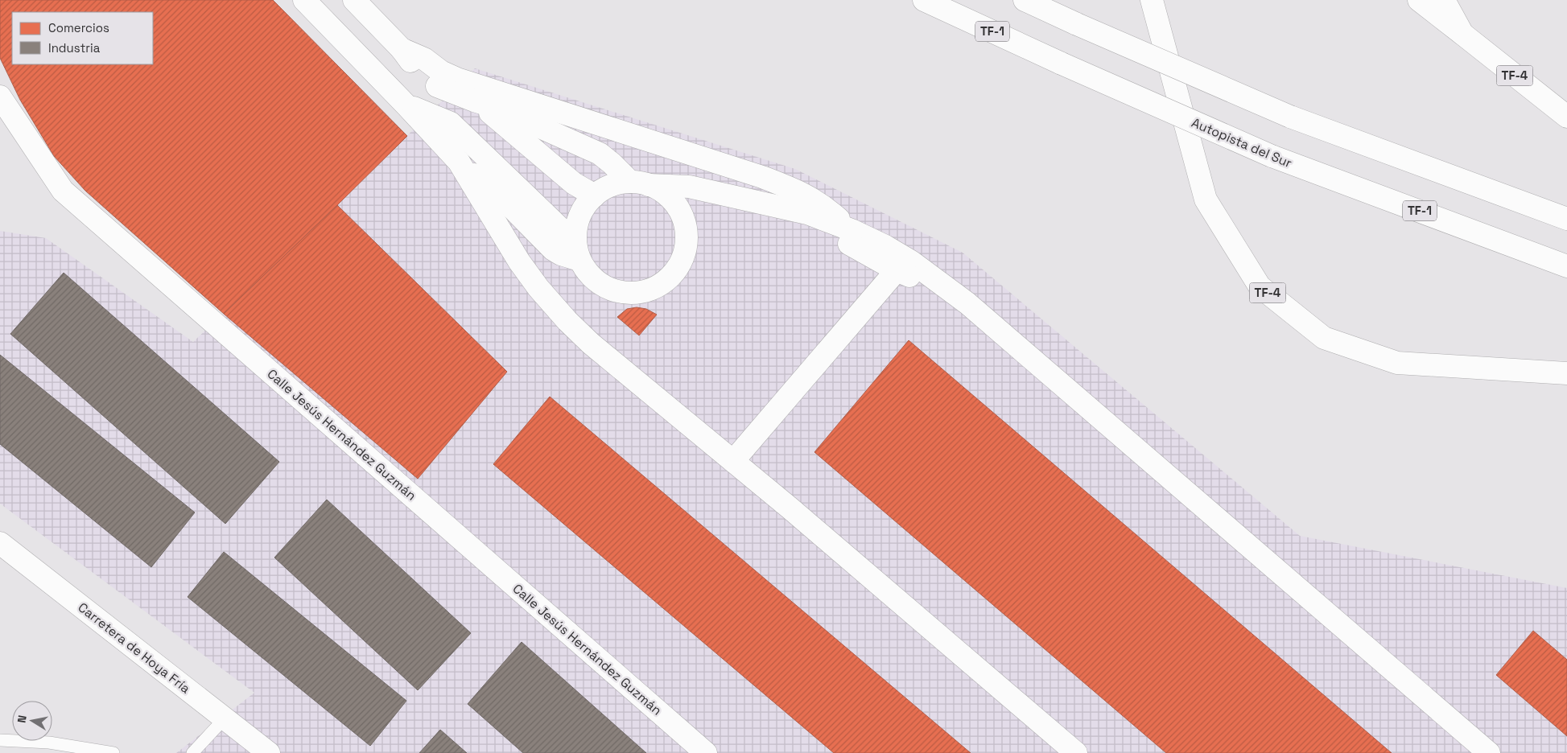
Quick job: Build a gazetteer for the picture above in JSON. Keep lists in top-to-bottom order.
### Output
{
  "streets": {
    "main road": [
      "TF-1",
      "TF-4",
      "Autopista del Sur",
      "Calle Jesús Hernández Guzmán",
      "Carretera de Hoya Fría"
    ]
  },
  "legend": ["Comercios", "Industria"],
  "north": "left"
}
